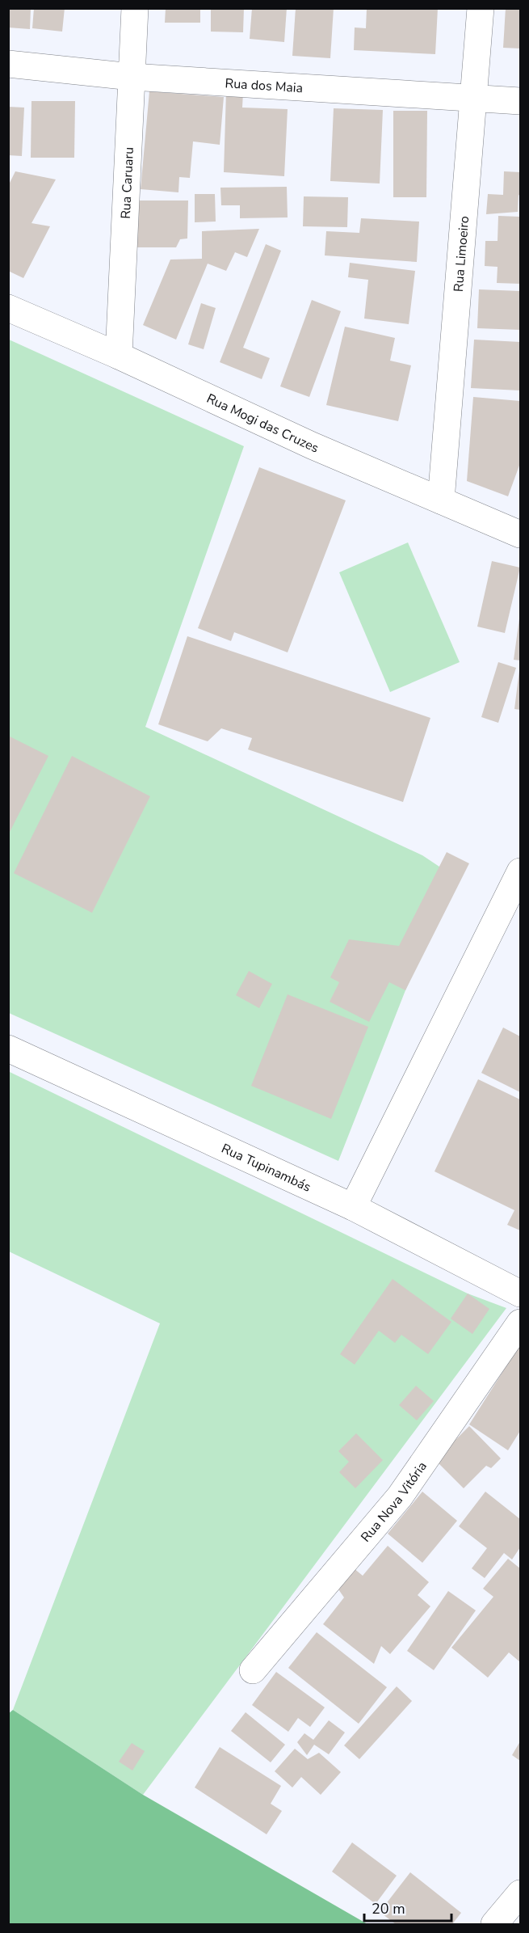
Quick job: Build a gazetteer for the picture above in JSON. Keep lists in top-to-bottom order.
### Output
{
  "streets": {
    "street": [
      "Rua dos Maia",
      "Rua Caruaru",
      "Rua Limoeiro",
      "Rua Mogi das Cruzes",
      "Rua Tupinambás",
      "Rua Nova Vitória"
    ]
  },
  "crossings": [
    ["Rua dos Maia", "Rua Caruaru"],
    ["Rua dos Maia", "Rua Limoeiro"],
    ["Rua Caruaru", "Rua Mogi das Cruzes"],
    ["Rua Limoeiro", "Rua Mogi das Cruzes"]
  ],
  "scale_bar": "20 m"
}
